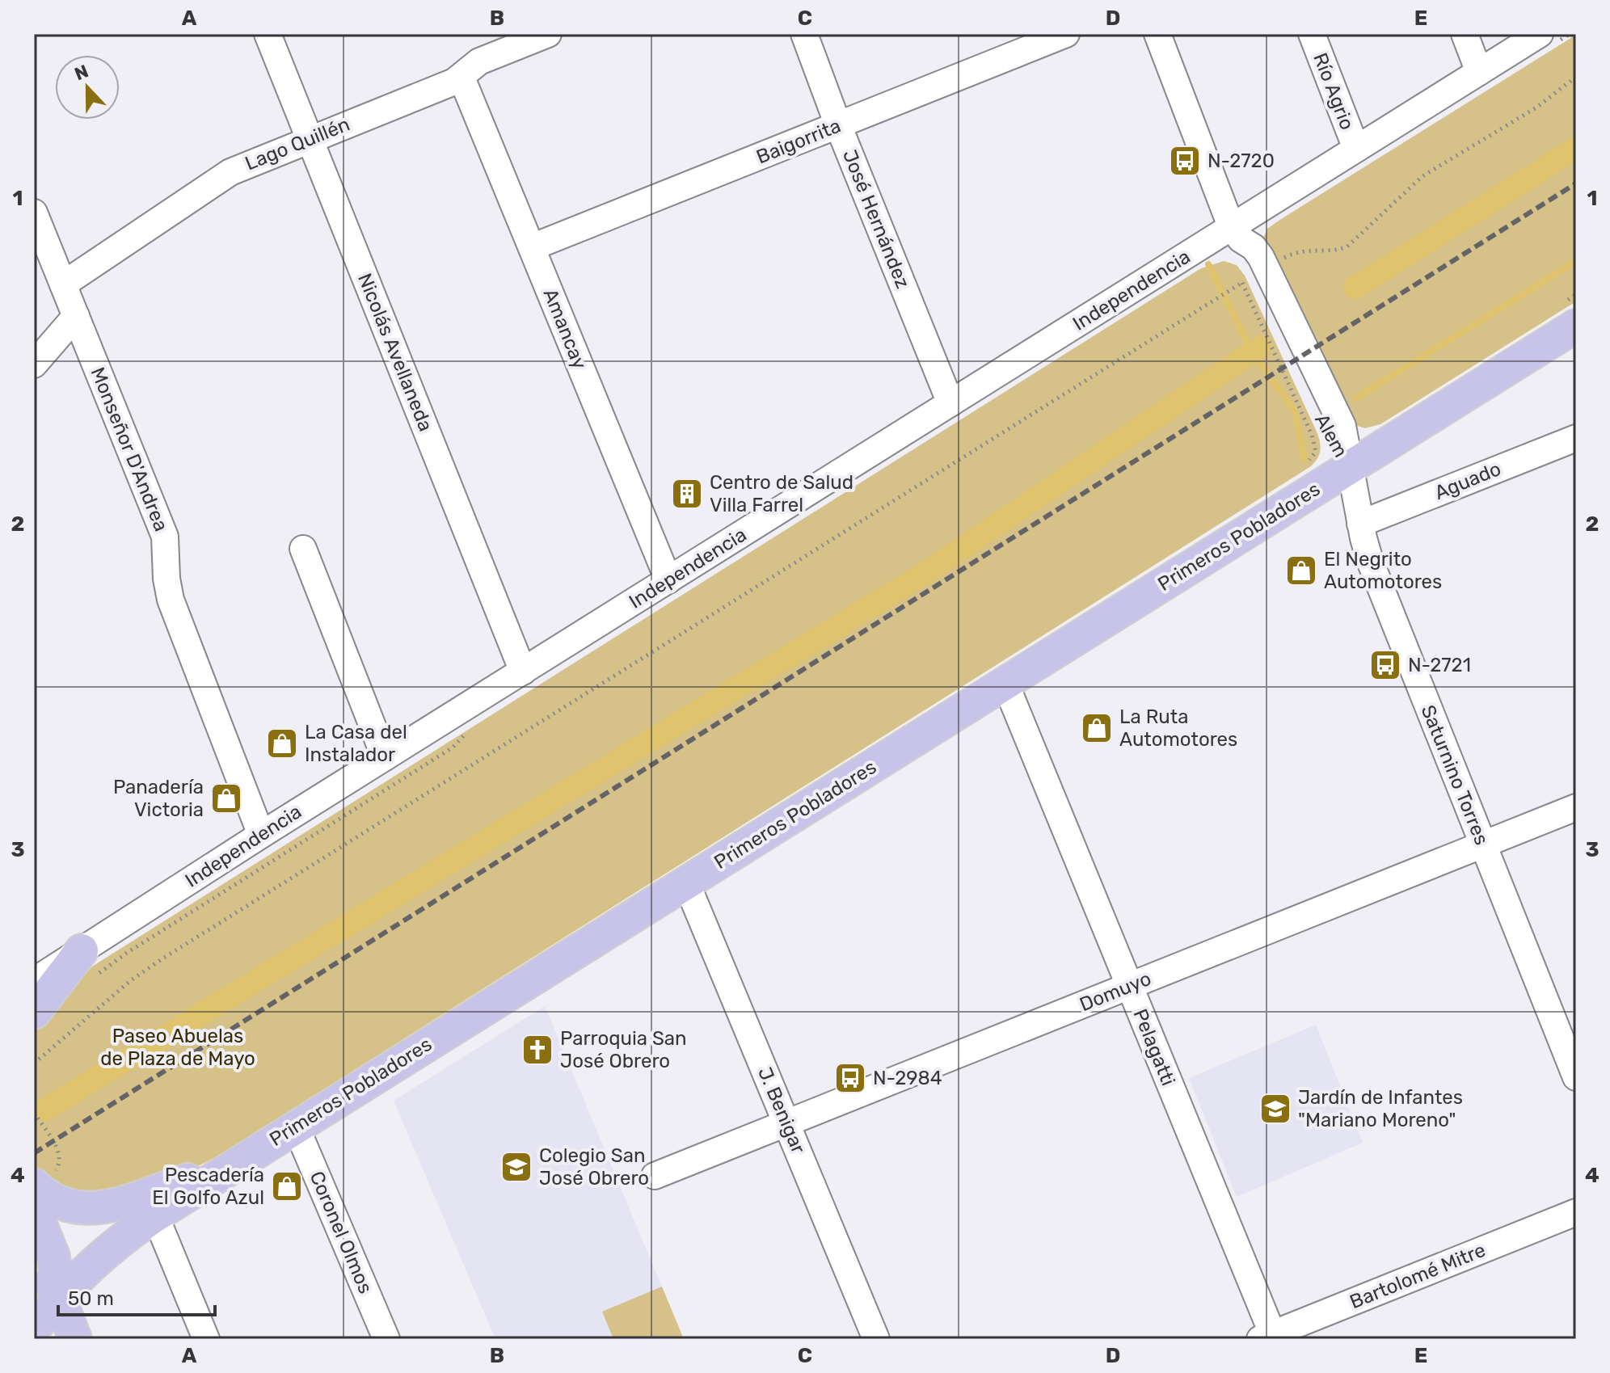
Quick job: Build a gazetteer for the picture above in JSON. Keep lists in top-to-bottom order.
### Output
{
  "streets": {
    "main road": ["Primeros Pobladores"],
    "street": [
      "Río Agrio",
      "Baigorrita",
      "Lago Quillén",
      "José Hernández",
      "Independencia",
      "Amancay",
      "Nicolás Avellaneda",
      "Alem",
      "Monseñor D'Andrea",
      "Aguado",
      "Saturnino Torres",
      "Domuyo",
      "Pelagatti",
      "J. Benigar",
      "Coronel Olmos",
      "Bartolomé Mitre"
    ]
  },
  "crossings": [
    ["Río Agrio", "Independencia"],
    ["Baigorrita", "José Hernández"],
    ["Baigorrita", "Amancay"],
    ["Lago Quillén", "Amancay"],
    ["Lago Quillén", "Nicolás Avellaneda"],
    ["Lago Quillén", "Monseñor D'Andrea"],
    ["José Hernández", "Independencia"],
    ["Independencia", "Amancay"],
    ["Independencia", "Nicolás Avellaneda"],
    ["Independencia", "Alem"],
    ["Independencia", "Monseñor D'Andrea"],
    ["Alem", "Primeros Pobladores"],
    ["Alem", "Saturnino Torres"],
    ["Aguado", "Saturnino Torres"],
    ["Primeros Pobladores", "Saturnino Torres"],
    ["Primeros Pobladores", "Pelagatti"],
    ["Primeros Pobladores", "J. Benigar"],
    ["Primeros Pobladores", "Coronel Olmos"],
    ["Saturnino Torres", "Domuyo"],
    ["Domuyo", "Pelagatti"],
    ["Domuyo", "J. Benigar"],
    ["Pelagatti", "Bartolomé Mitre"]
  ],
  "parks": ["Paseo Abuelas de Plaza de Mayo"],
  "places": {
    "bus stop": ["N-2720", "N-2721", "N-2984"],
    "building": ["Centro de Salud Villa Farrel"],
    "shop": [
      "El Negrito Automotores",
      "La Ruta Automotores",
      "La Casa del Instalador",
      "Panadería Victoria",
      "Pescadería El Golfo Azul"
    ],
    "church": ["Parroquia San José Obrero"],
    "school or university": ["Jardín de Infantes \"Mariano Moreno\"", "Colegio San José Obrero"]
  },
  "scale_bar": "50 m",
  "north": "top",
  "grid": {
    "columns": [
      "A",
      "B",
      "C",
      "D",
      "E"
    ],
    "rows": [
      "1",
      "2",
      "3",
      "4"
    ]
  }
}
